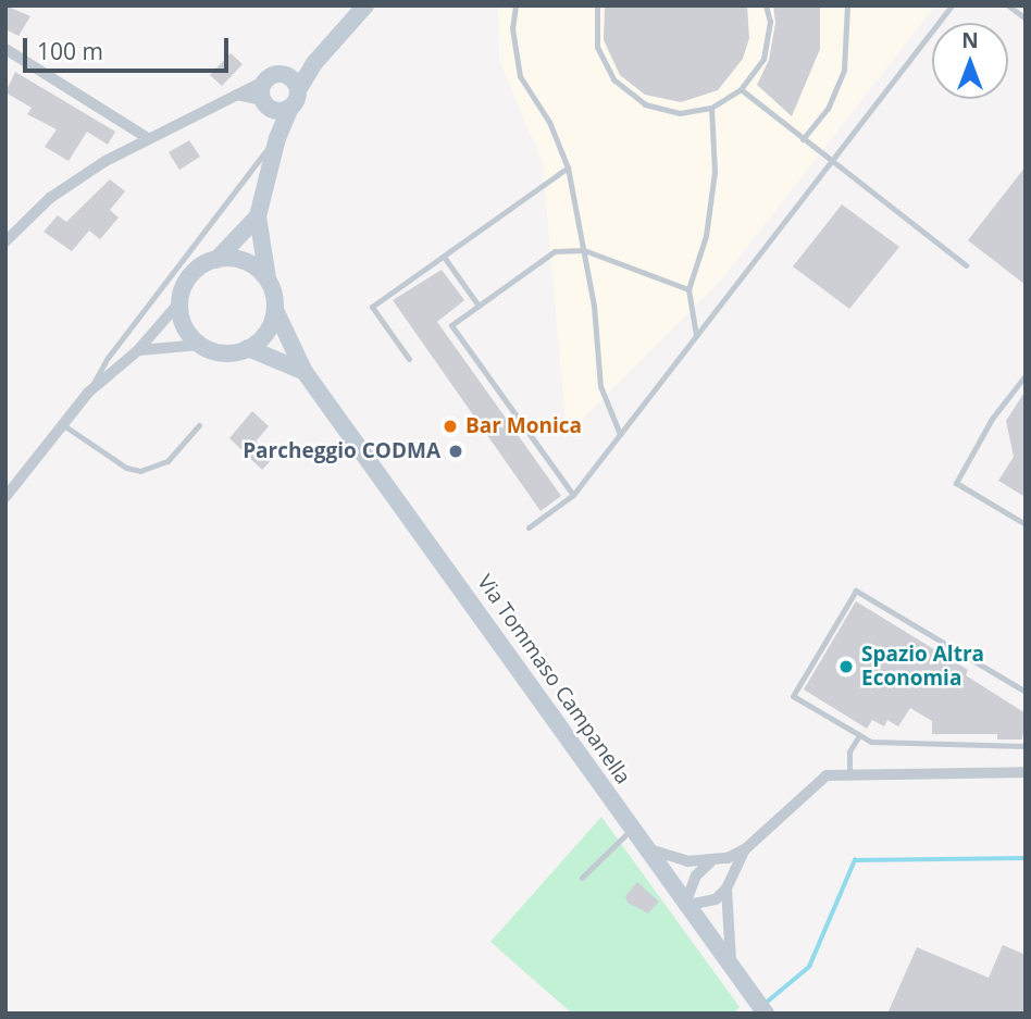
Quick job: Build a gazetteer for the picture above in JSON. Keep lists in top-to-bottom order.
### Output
{
  "streets": {
    "main road": ["Via Tommaso Campanella"]
  },
  "places": ["Bar Monica", "Parcheggio CODMA", "Spazio Altra Economia"],
  "scale_bar": "100 m",
  "north": "top"
}
